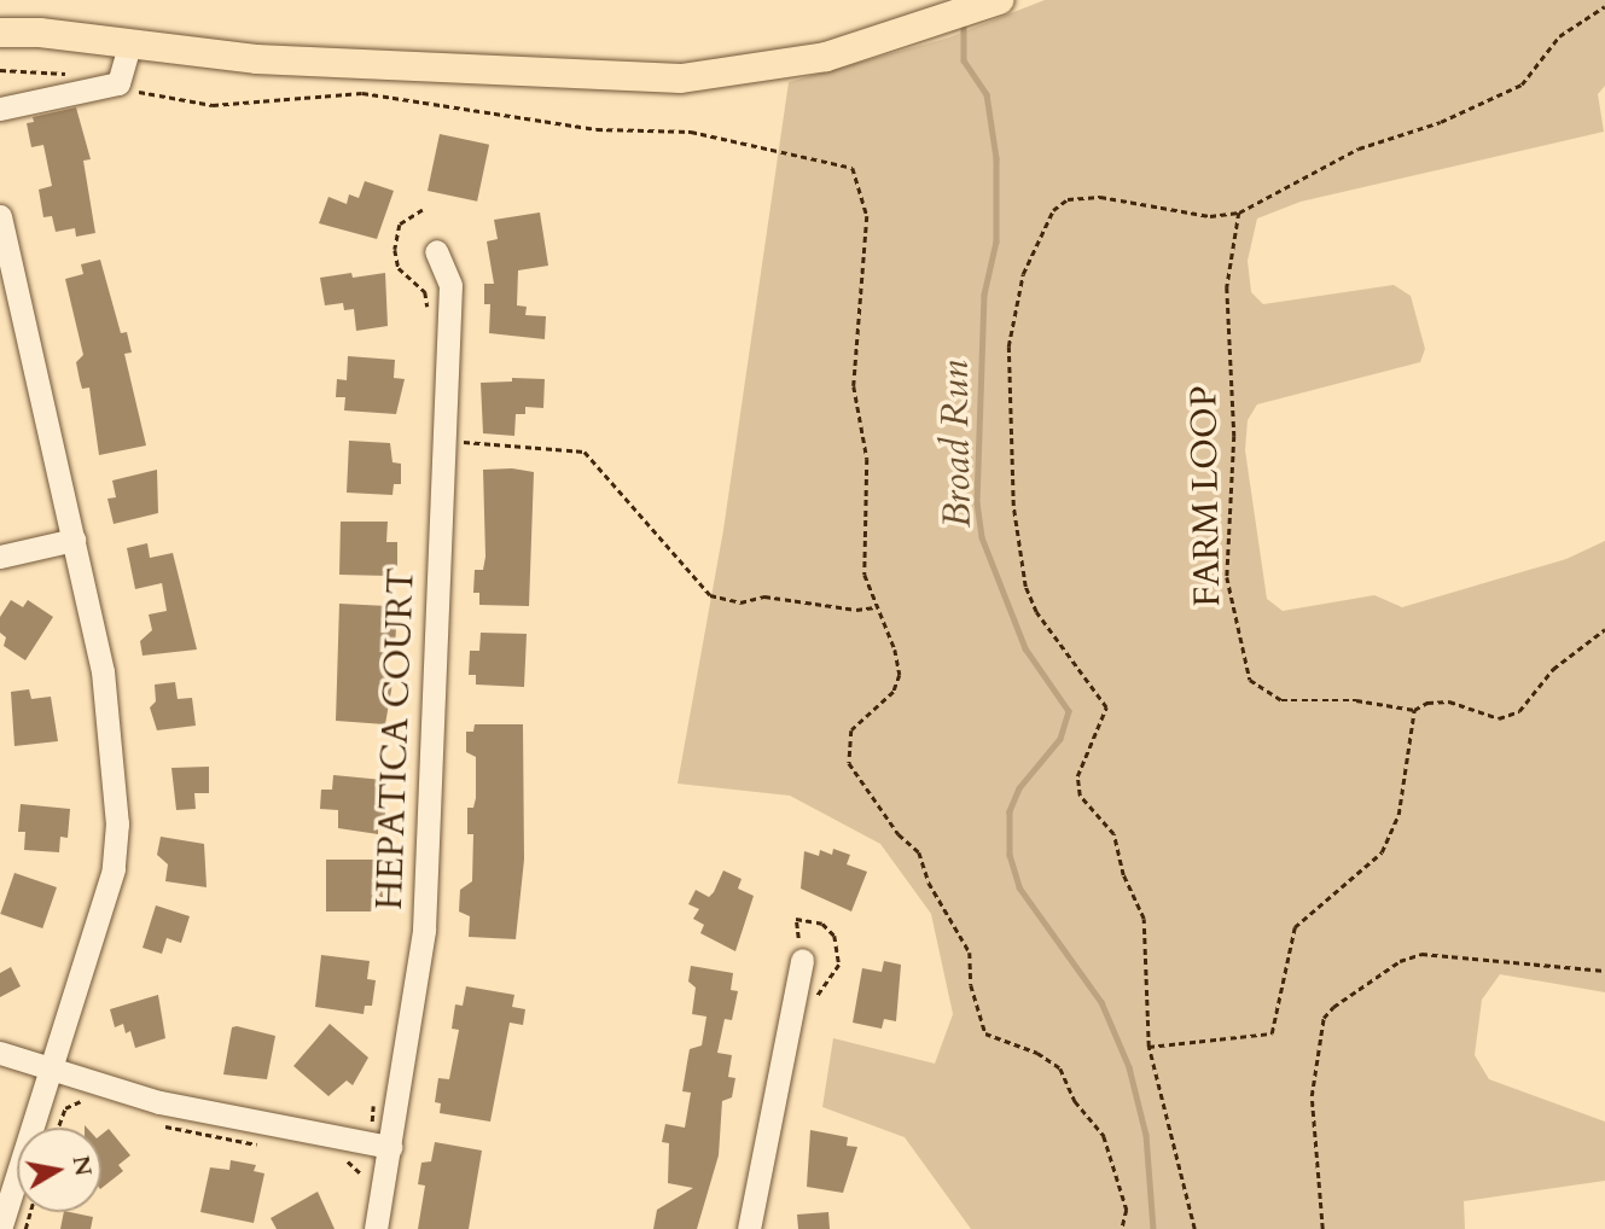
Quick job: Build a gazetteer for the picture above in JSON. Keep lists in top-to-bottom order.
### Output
{
  "streets": {
    "street": ["HEPATICA COURT"],
    "path": ["FARM LOOP"]
  },
  "water": ["Broad Run"],
  "north": "right"
}
